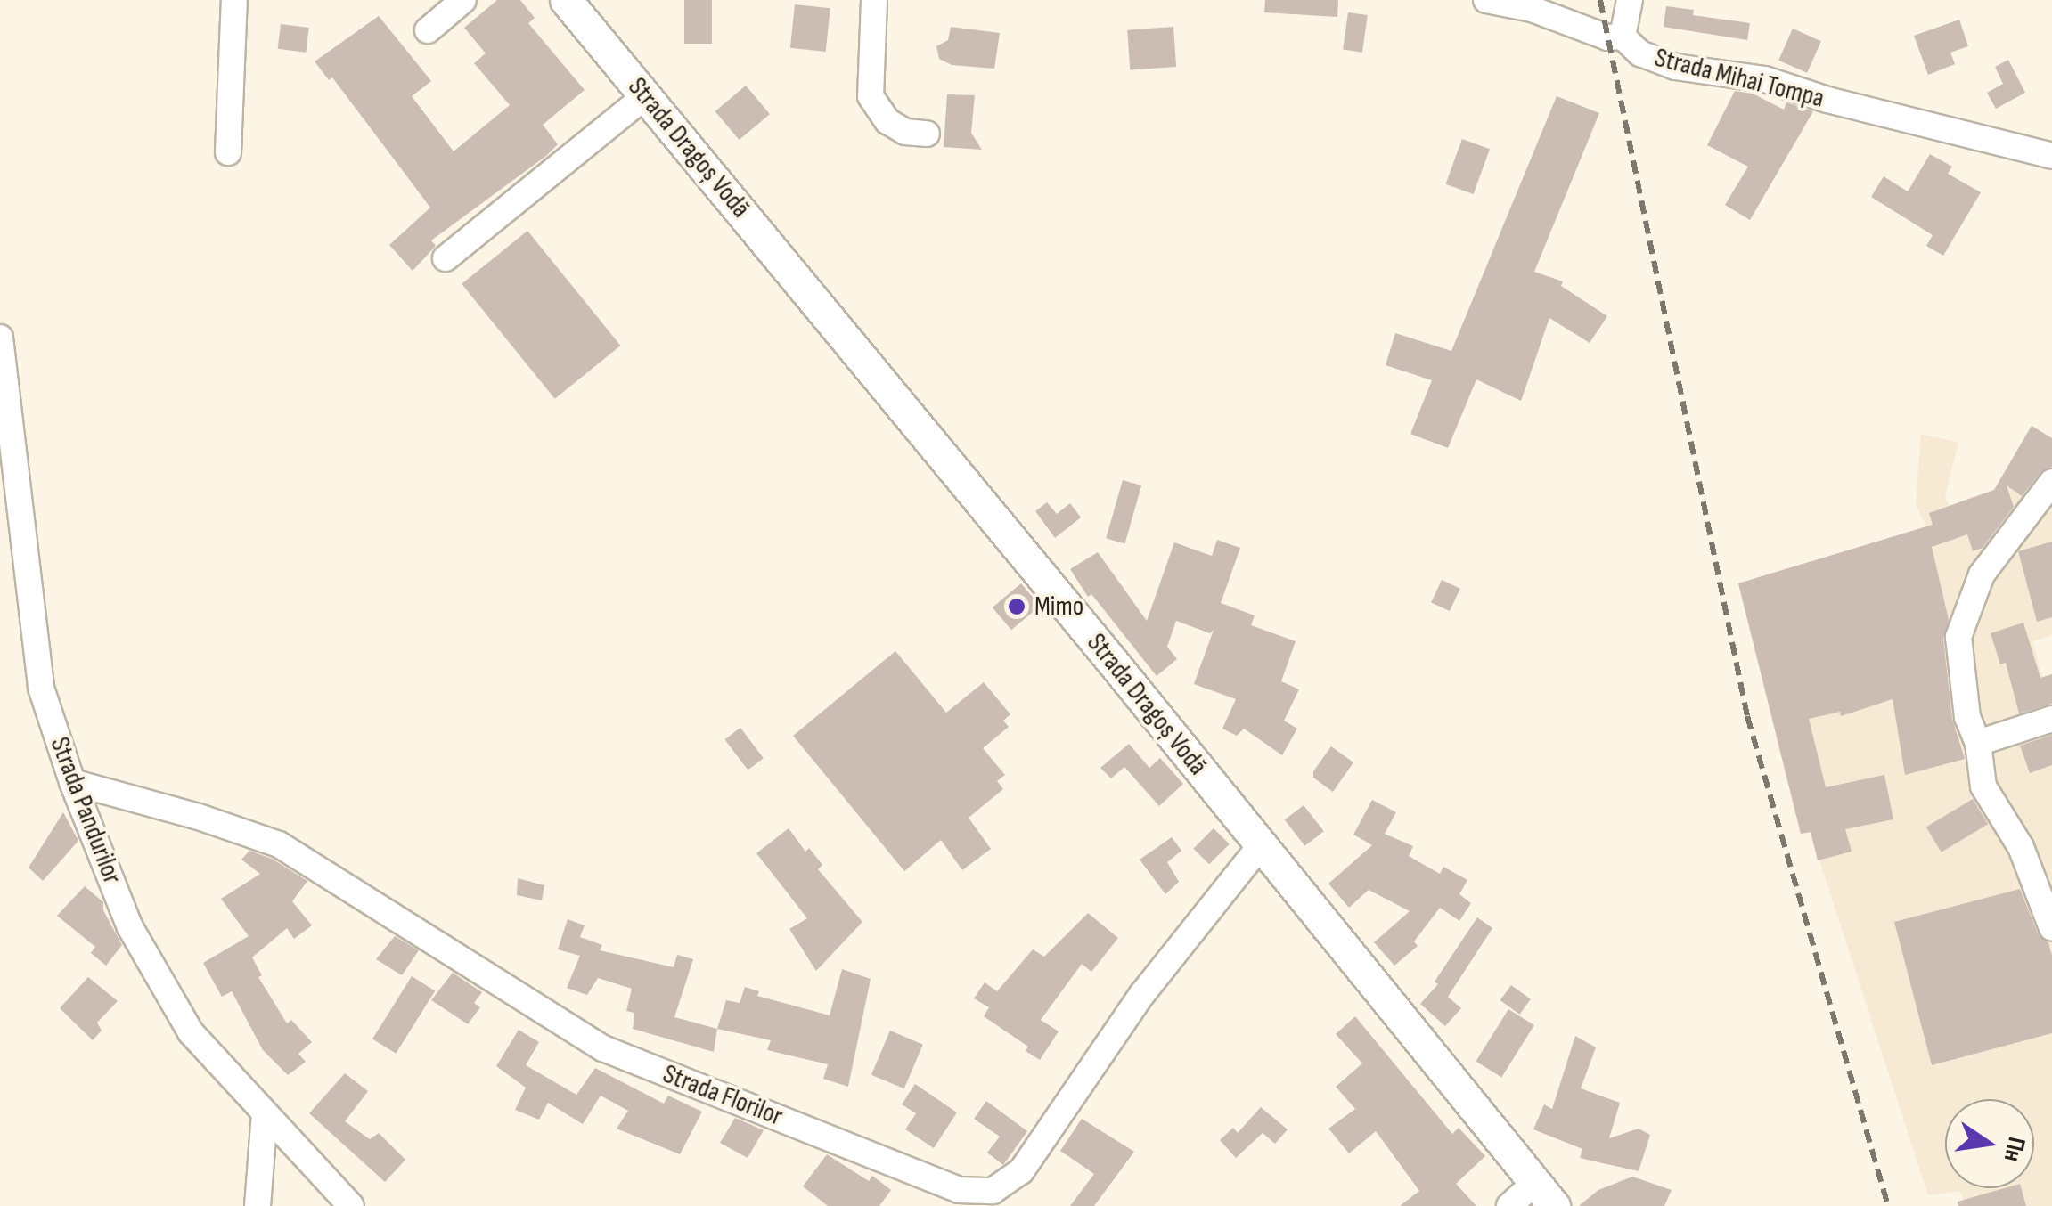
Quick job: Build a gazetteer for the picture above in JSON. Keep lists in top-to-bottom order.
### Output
{
  "streets": {
    "main road": ["Strada Dragoș Vodă"],
    "street": ["Strada Mihai Tompa", "Strada Pandurilor", "Strada Florilor"]
  },
  "crossings": [
    ["Strada Dragoș Vodă", "Strada Florilor"],
    ["Strada Pandurilor", "Strada Florilor"]
  ],
  "places": ["Mimo"],
  "north": "right"
}
